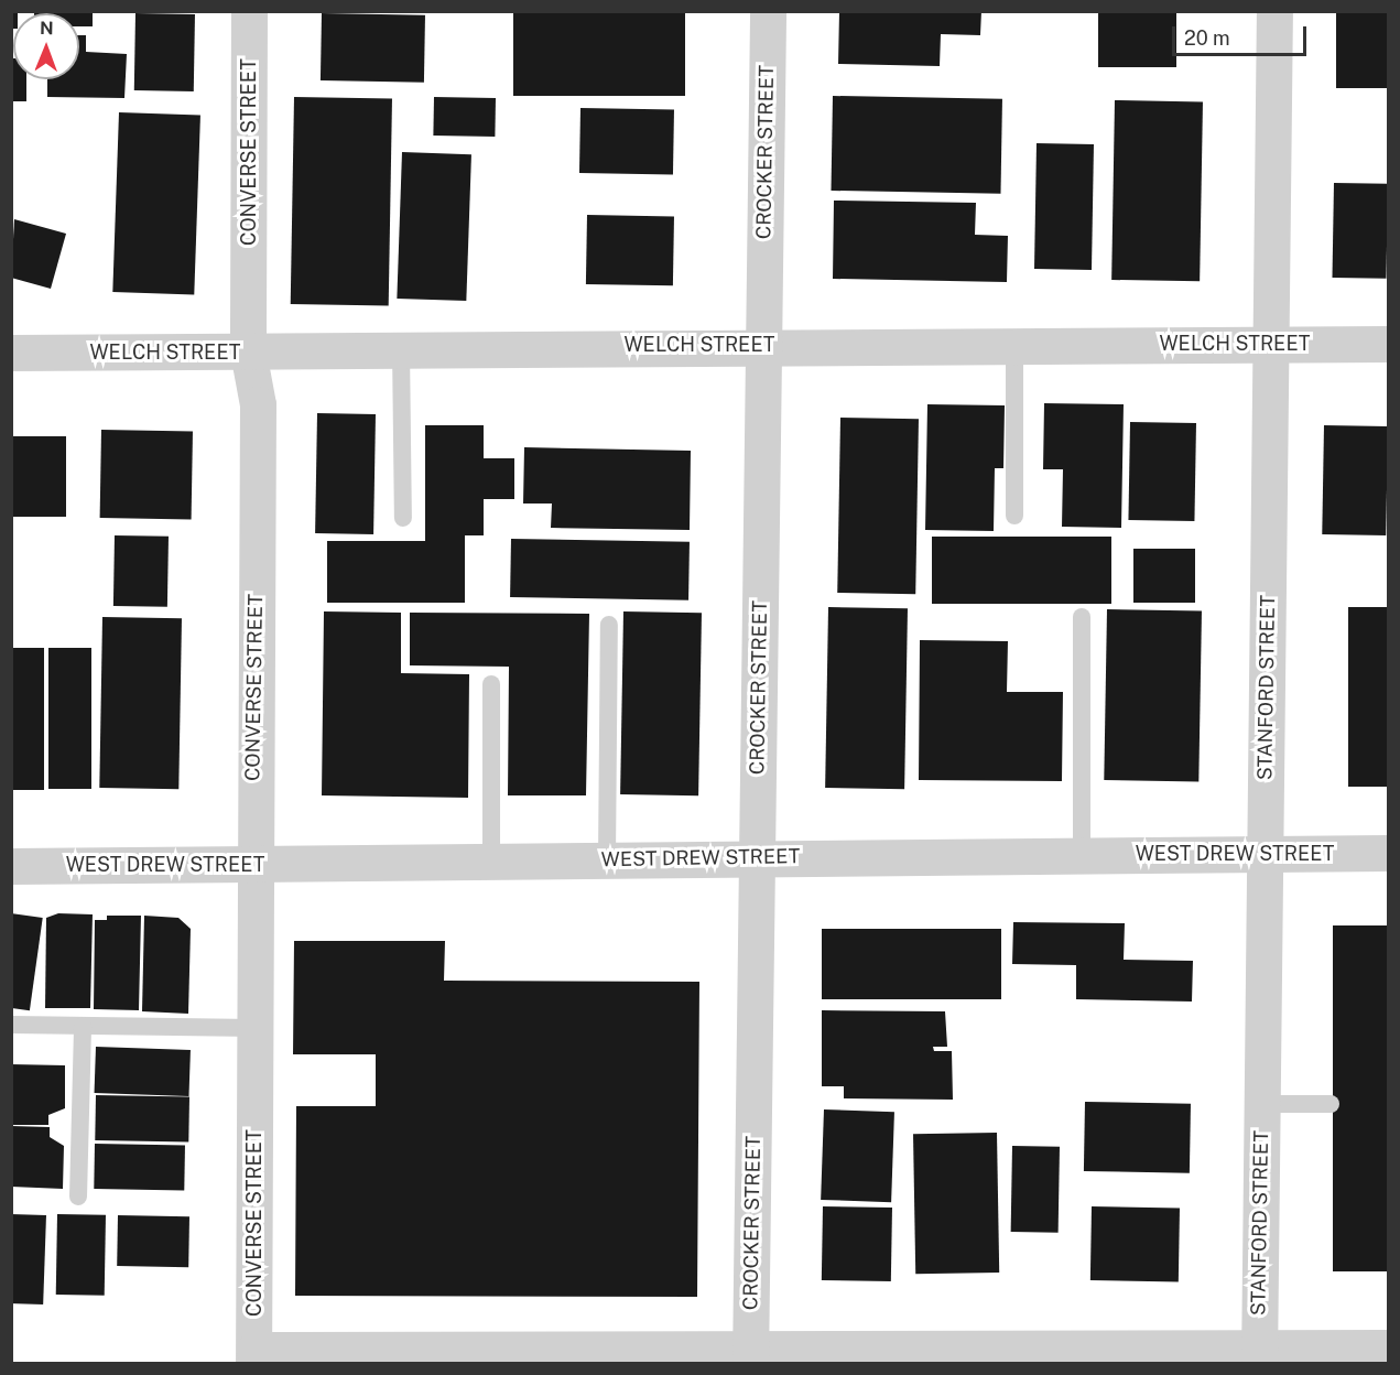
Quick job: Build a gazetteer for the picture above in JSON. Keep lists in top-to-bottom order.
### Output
{
  "streets": {
    "street": [
      "CONVERSE STREET",
      "CROCKER STREET",
      "WELCH STREET",
      "STANFORD STREET",
      "WEST DREW STREET"
    ]
  },
  "crossings": [
    ["CONVERSE STREET", "WELCH STREET"],
    ["CONVERSE STREET", "WEST DREW STREET"],
    ["CROCKER STREET", "WELCH STREET"],
    ["CROCKER STREET", "WEST DREW STREET"],
    ["WELCH STREET", "STANFORD STREET"],
    ["STANFORD STREET", "WEST DREW STREET"]
  ],
  "scale_bar": "20 m",
  "north": "top"
}
